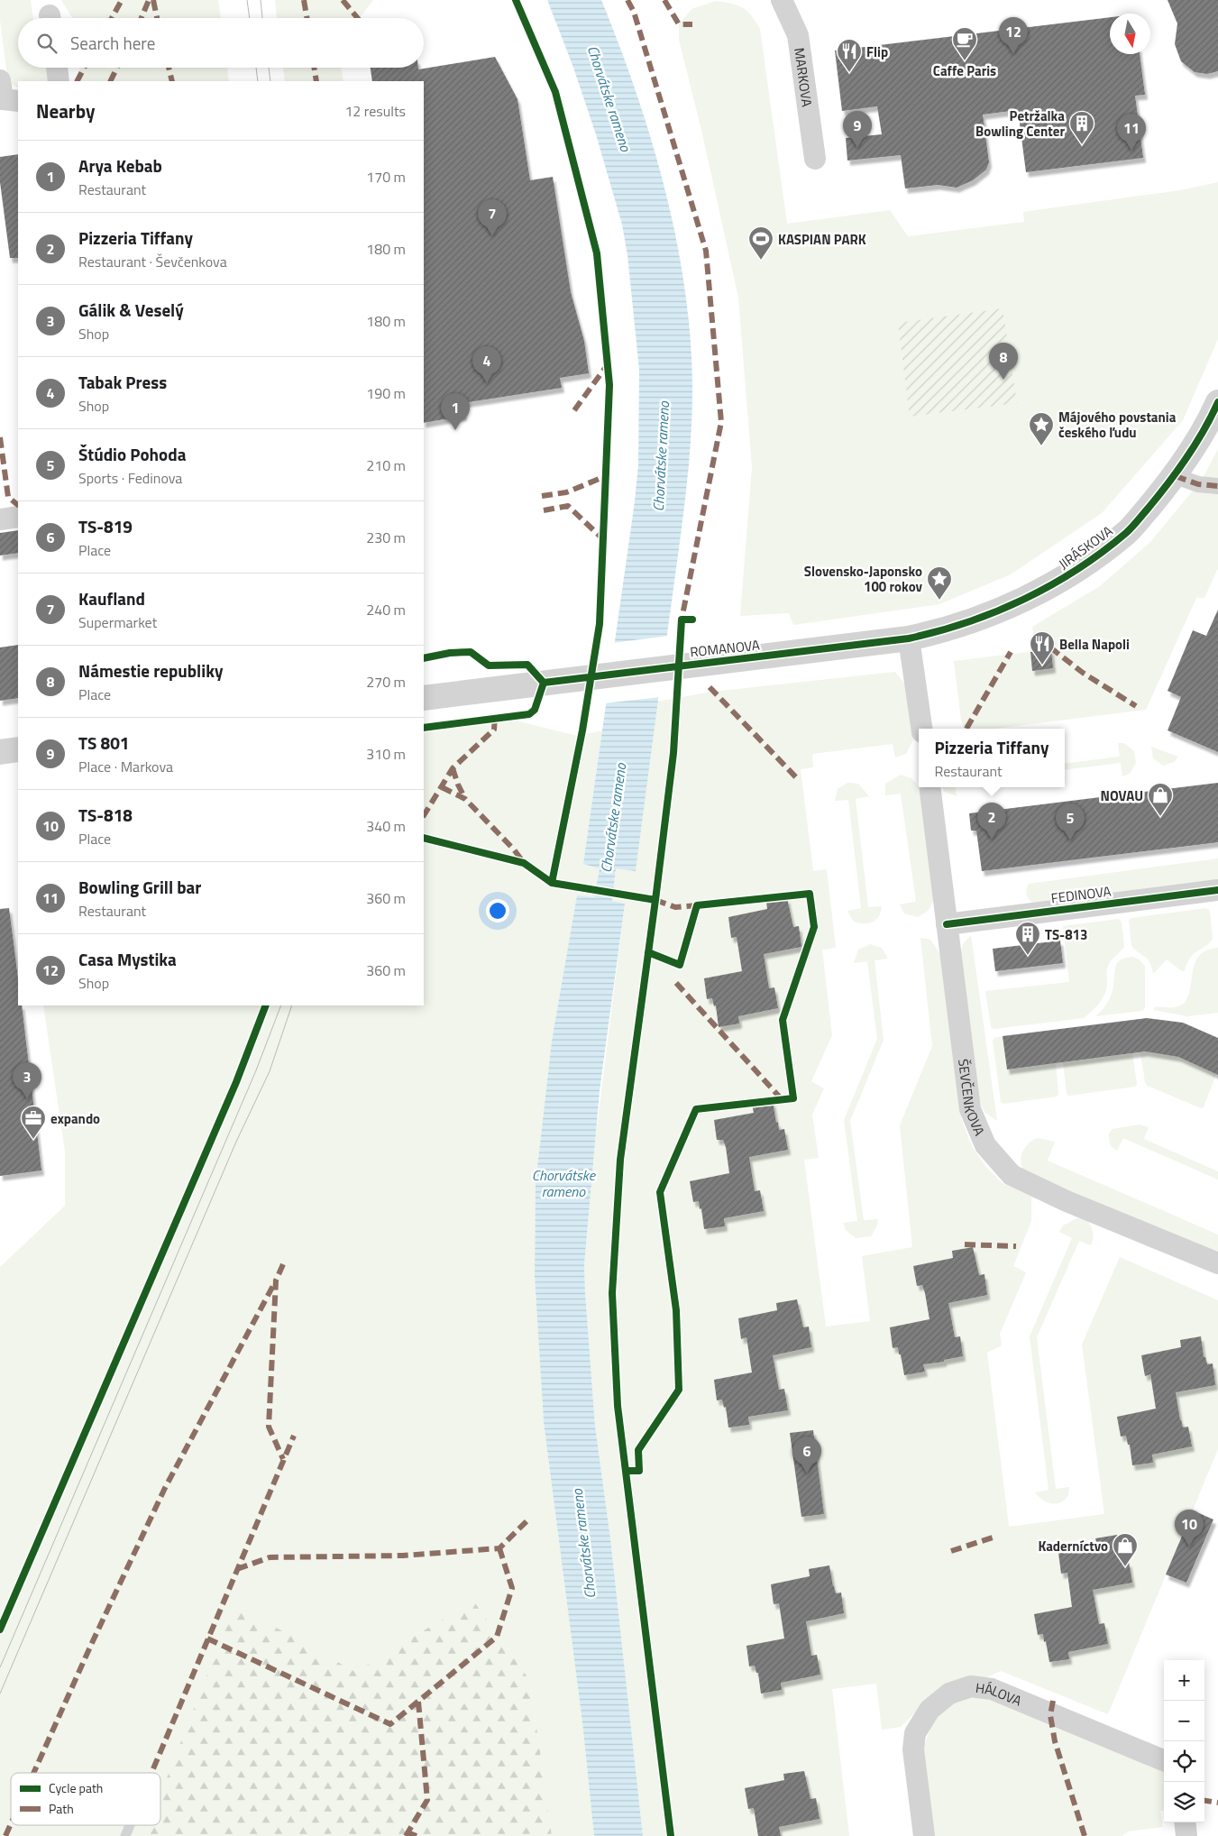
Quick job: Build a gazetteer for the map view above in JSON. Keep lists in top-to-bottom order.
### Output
{
  "streets": {
    "street": [
      "MARKOVA",
      "JIRÁSKOVA",
      "ROMANOVA",
      "FEDINOVA",
      "ŠEVČENKOVA",
      "HÁLOVA"
    ]
  },
  "crossings": [
    ["JIRÁSKOVA", "ROMANOVA"],
    ["FEDINOVA", "ŠEVČENKOVA"]
  ],
  "water": ["Chorvátske rameno"],
  "places": {
    "cafe": ["Caffe Paris"],
    "restaurant": ["Flip", "Bella Napoli"],
    "building": ["Petržalka Bowling Center", "TS-813"],
    "sports": ["KASPIAN PARK"],
    "place": ["Májového povstania českého ľudu", "Slovensko-Japonsko 100 rokov"],
    "shop": ["NOVAU", "Kaderníctvo"],
    "office": ["expando"]
  },
  "legend": ["Cycle path", "Path"],
  "north": "bottom",
  "page": {
    "pins": [
      "12",
      "9",
      "11",
      "7",
      "8",
      "4",
      "1",
      "2",
      "5",
      "3",
      "6",
      "10"
    ],
    "search": "Search here",
    "heading": ["Nearby", "12 results"],
    "list": [
      {
        "mark": "1",
        "name": "Arya Kebab",
        "note": "Restaurant",
        "value": "170 m"
      },
      {
        "mark": "2",
        "name": "Pizzeria Tiffany",
        "note": "Restaurant · Ševčenkova",
        "value": "180 m"
      },
      {
        "mark": "3",
        "name": "Gálik & Veselý",
        "note": "Shop",
        "value": "180 m"
      },
      {
        "mark": "4",
        "name": "Tabak Press",
        "note": "Shop",
        "value": "190 m"
      },
      {
        "mark": "5",
        "name": "Štúdio Pohoda",
        "note": "Sports · Fedinova",
        "value": "210 m"
      },
      {
        "mark": "6",
        "name": "TS-819",
        "note": "Place",
        "value": "230 m"
      },
      {
        "mark": "7",
        "name": "Kaufland",
        "note": "Supermarket",
        "value": "240 m"
      },
      {
        "mark": "8",
        "name": "Námestie republiky",
        "note": "Place",
        "value": "270 m"
      },
      {
        "mark": "9",
        "name": "TS 801",
        "note": "Place · Markova",
        "value": "310 m"
      },
      {
        "mark": "10",
        "name": "TS-818",
        "note": "Place",
        "value": "340 m"
      },
      {
        "mark": "11",
        "name": "Bowling Grill bar",
        "note": "Restaurant",
        "value": "360 m"
      },
      {
        "mark": "12",
        "name": "Casa Mystika",
        "note": "Shop",
        "value": "360 m"
      }
    ],
    "popup": ["Pizzeria Tiffany", "Restaurant"],
    "map_buttons": ["+", "−"]
  }
}
